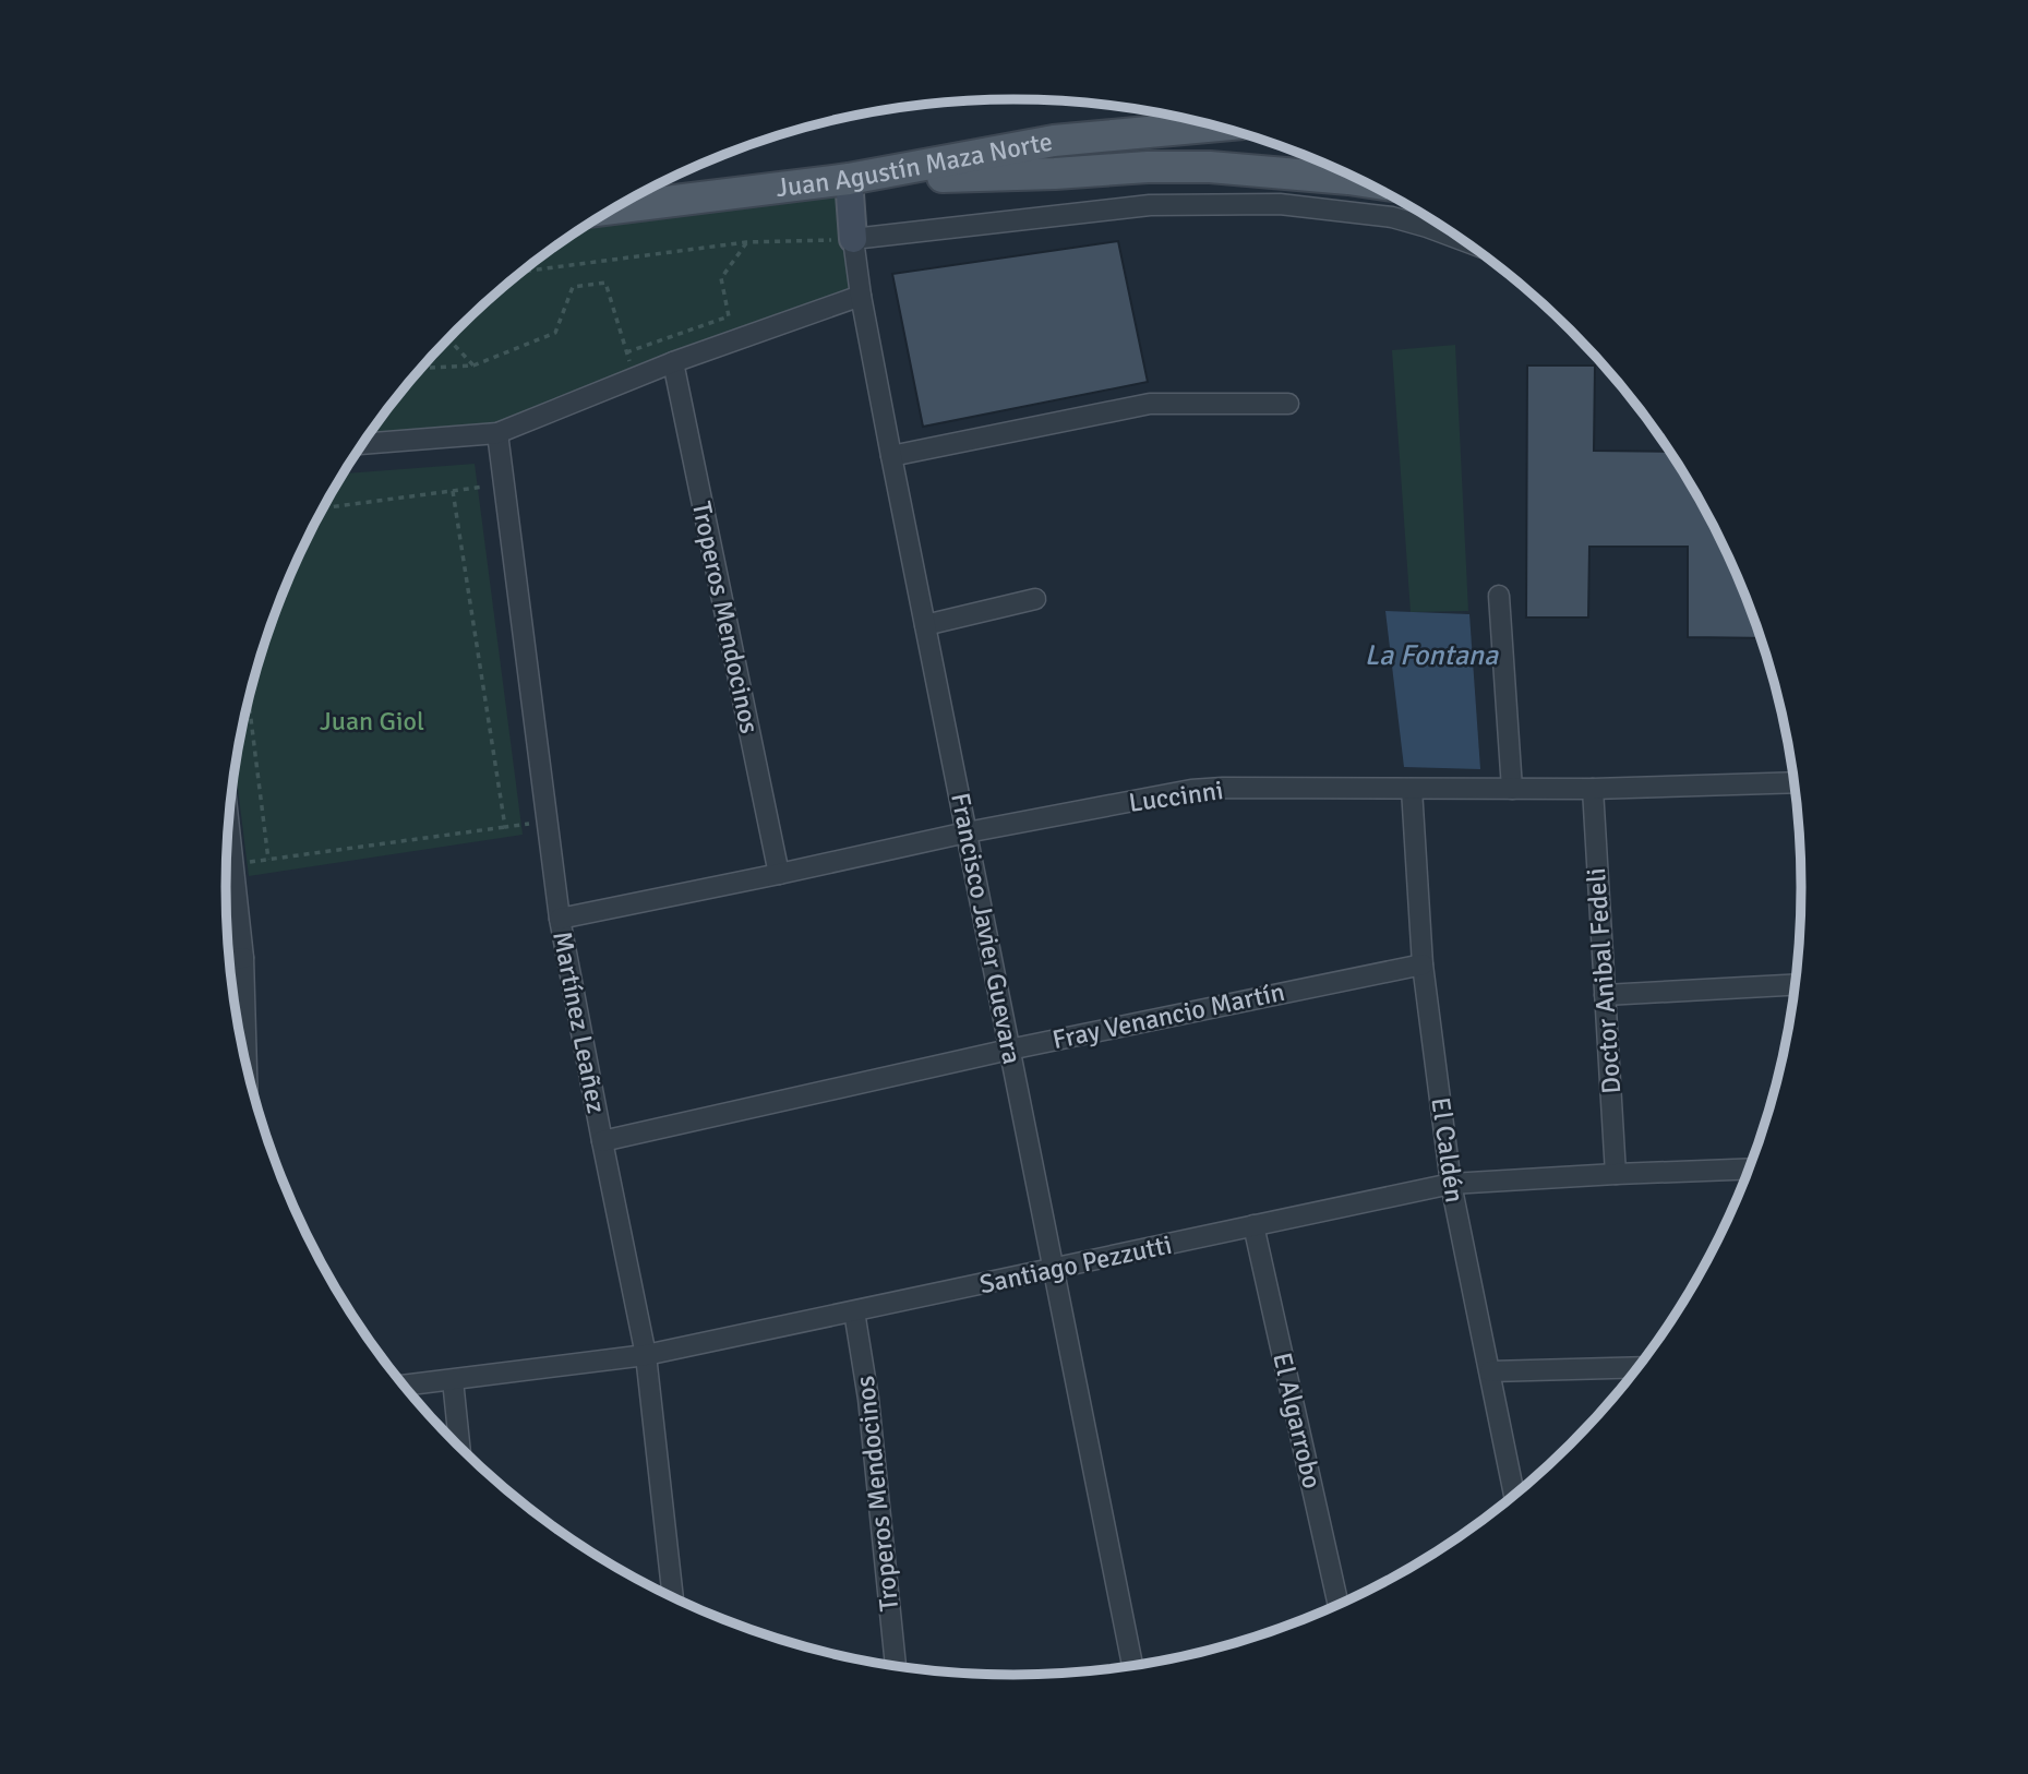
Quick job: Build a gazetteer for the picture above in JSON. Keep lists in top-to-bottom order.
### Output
{
  "streets": {
    "main road": ["Juan Agustín Maza Norte"],
    "street": [
      "Troperos Mendocinos",
      "Luccinni",
      "Francisco Javier Guevara",
      "Doctor Anibal Fedeli",
      "Fray Venancio Martín",
      "Martínez Leañez",
      "El Caldén",
      "Santiago Pezzutti",
      "El Algarrobo"
    ]
  },
  "crossings": [
    ["Juan Agustín Maza Norte", "Francisco Javier Guevara"],
    ["Troperos Mendocinos", "Luccinni"],
    ["Troperos Mendocinos", "Santiago Pezzutti"],
    ["Luccinni", "Francisco Javier Guevara"],
    ["Luccinni", "Doctor Anibal Fedeli"],
    ["Luccinni", "Martínez Leañez"],
    ["Luccinni", "El Caldén"],
    ["Francisco Javier Guevara", "Fray Venancio Martín"],
    ["Francisco Javier Guevara", "Santiago Pezzutti"],
    ["Doctor Anibal Fedeli", "Santiago Pezzutti"],
    ["Fray Venancio Martín", "Martínez Leañez"],
    ["Fray Venancio Martín", "El Caldén"],
    ["Martínez Leañez", "Santiago Pezzutti"],
    ["El Caldén", "Santiago Pezzutti"],
    ["Santiago Pezzutti", "El Algarrobo"]
  ],
  "water": ["La Fontana"],
  "parks": ["Juan Giol"]
}
